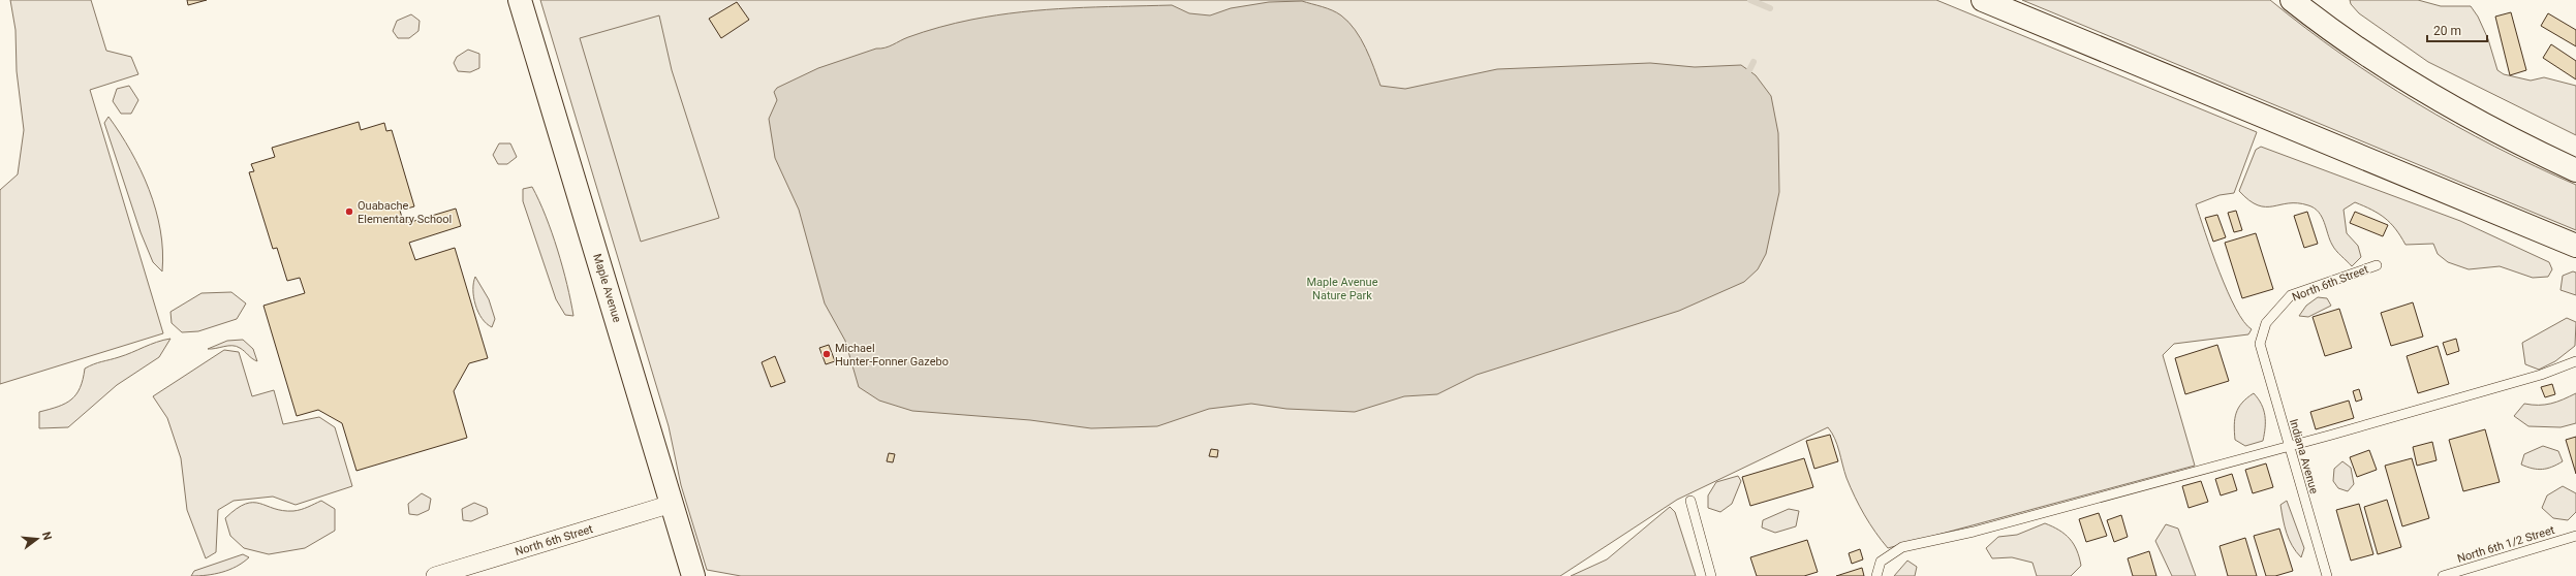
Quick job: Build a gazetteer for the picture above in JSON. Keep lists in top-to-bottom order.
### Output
{
  "streets": {
    "main road": ["Maple Avenue"],
    "street": ["North 6th Street"],
    "lane": ["Indiana Avenue", "North 6th 1/2 Street"]
  },
  "crossings": [
    ["North 6th Street", "Maple Avenue"],
    ["North 6th Street", "Indiana Avenue"]
  ],
  "parks": ["Maple Avenue Nature Park"],
  "places": ["Ouabache Elementary School", "Michael Hunter-Fonner Gazebo"],
  "scale_bar": "20 m",
  "north": "right"
}
